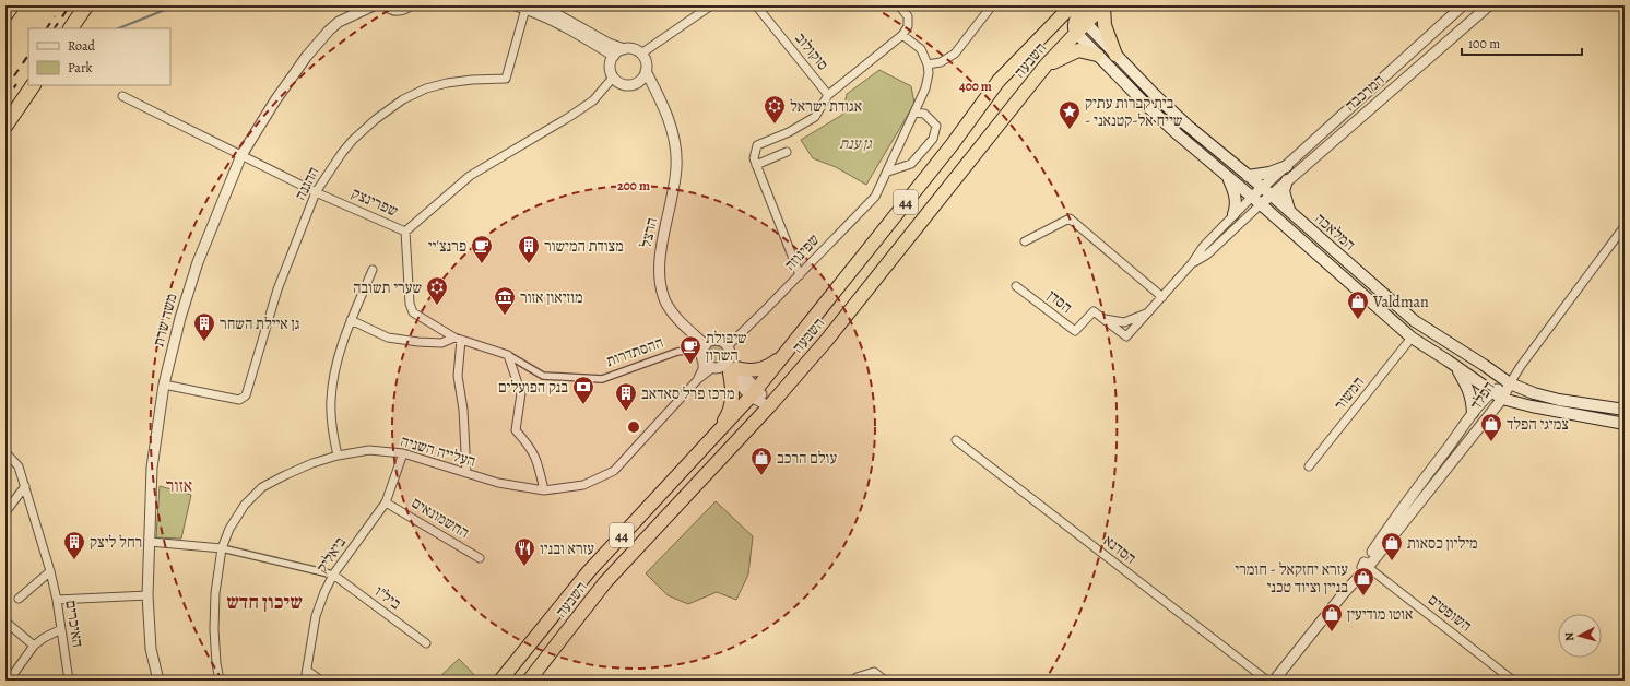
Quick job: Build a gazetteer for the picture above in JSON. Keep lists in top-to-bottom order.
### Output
{
  "streets": {
    "highway": ["השבעה", "44"],
    "main road": ["המלאכה"],
    "street": [
      "סוקולוב",
      "המרכבה",
      "ההגנה",
      "שפרינצק",
      "הרצל",
      "שפינוזה",
      "הסדן",
      "משה שרת",
      "ההסתדרות",
      "המשור",
      "הפלד",
      "העלייה השניה",
      "החשמונאים",
      "הסדנא",
      "ביאליק",
      "ביל\"ו",
      "השופטים",
      "האיכרים"
    ]
  },
  "crossings": [
    ["השבעה", "המלאכה"],
    ["המרכבה", "המלאכה"],
    ["המרכבה", "הסדן"],
    ["ההגנה", "שפרינצק"],
    ["ההגנה", "משה שרת"],
    ["שפרינצק", "הרצל"],
    ["שפרינצק", "משה שרת"],
    ["שפרינצק", "ההסתדרות"],
    ["המלאכה", "הסדן"],
    ["המלאכה", "המשור"],
    ["המלאכה", "הפלד"],
    ["הרצל", "שפינוזה"],
    ["הרצל", "ההסתדרות"],
    ["הרצל", "העלייה השניה"],
    ["שפינוזה", "ההסתדרות"],
    ["שפינוזה", "העלייה השניה"],
    ["ההסתדרות", "העלייה השניה"],
    ["הפלד", "השופטים"],
    ["העלייה השניה", "ביאליק"],
    ["החשמונאים", "ביאליק"],
    ["ביאליק", "ביל\"ו"]
  ],
  "districts": ["אזור", "שיכון חדש"],
  "parks": ["גן ענת"],
  "places": {
    "synagogue": ["אגודת ישראל", "שערי תשובה"],
    "place": ["בית קברות עתיק - שייח אל-קטנאני"],
    "cafe": ["פרנצ'יי", "שיבולת השרון"],
    "building": [
      "מצודת המישור",
      "גן איילת השחר",
      "מרכז פרל סאדאב",
      "רחל ליצק"
    ],
    "museum": ["מוזיאון אזור"],
    "shop": [
      "Valdman",
      "צמיגי הפלד",
      "עולם הרכב",
      "מיליון כסאות",
      "עזרא יחזקאל - חומרי בניין וציוד טכני",
      "אוטו מודיעין"
    ],
    "bank": ["בנק הפועלים"],
    "restaurant": ["עזרא ובניו"]
  },
  "legend": ["Road", "Park"],
  "scale_bar": "100 m",
  "north": "left",
  "rings": ["400 m", "200 m"]
}
